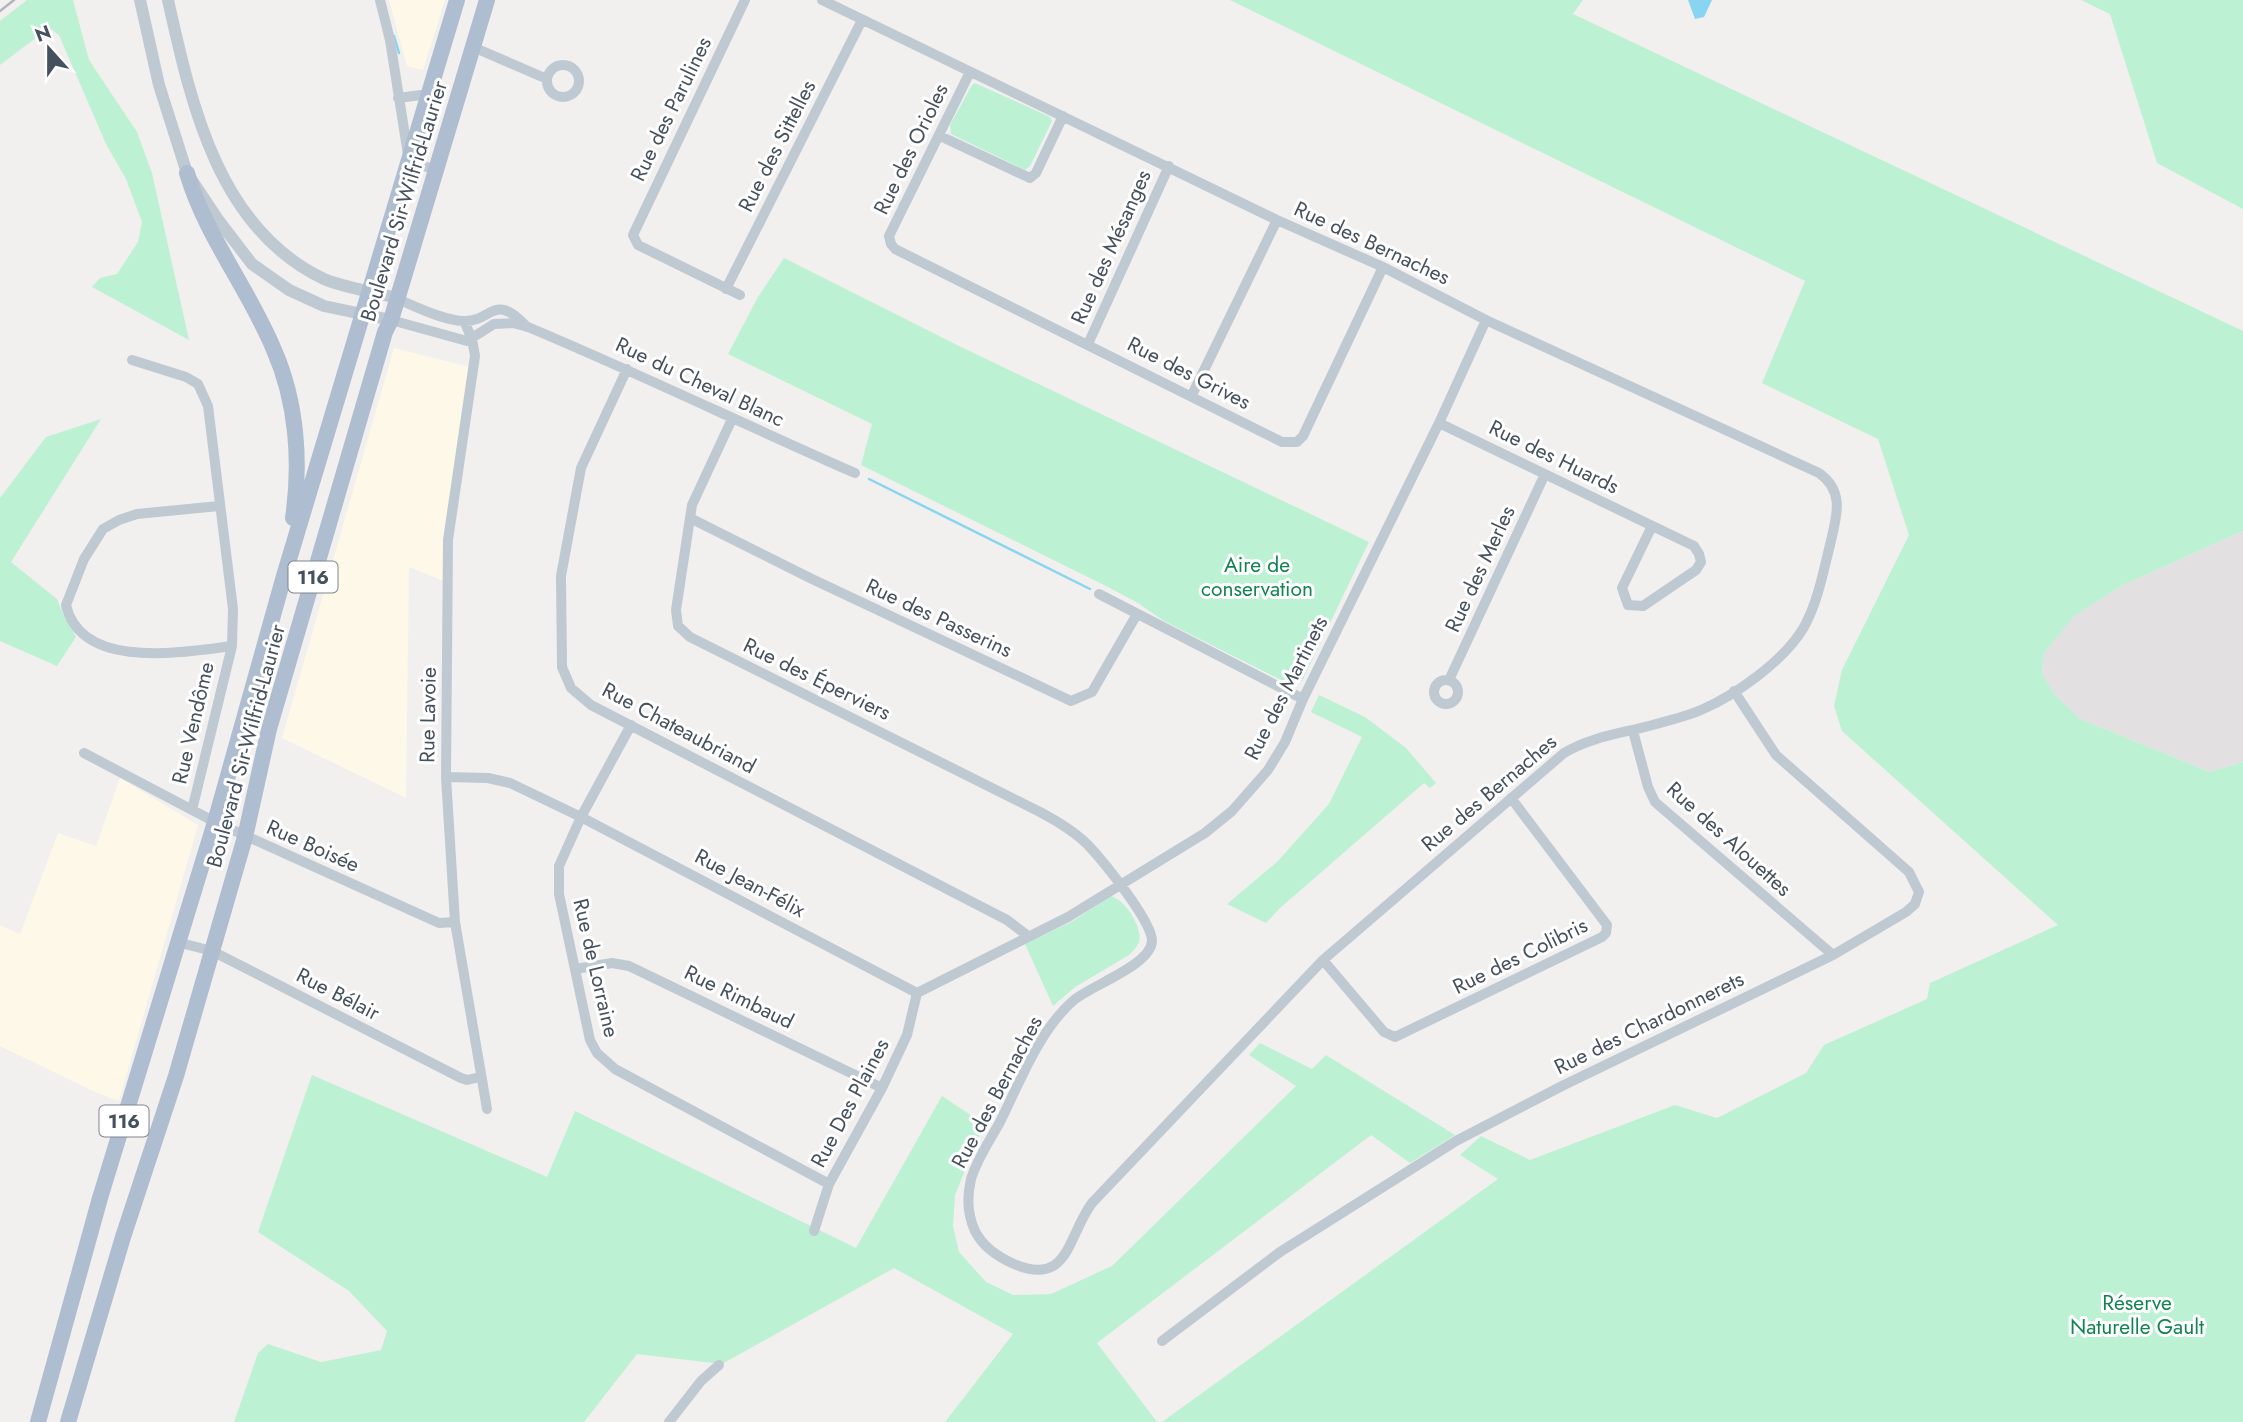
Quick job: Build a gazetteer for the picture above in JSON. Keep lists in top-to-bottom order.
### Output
{
  "streets": {
    "main road": ["Boulevard Sir-Wilfrid-Laurier", "116"],
    "street": [
      "Rue des Parulines",
      "Rue des Sittelles",
      "Rue des Orioles",
      "Rue des Bernaches",
      "Rue des Mésanges",
      "Rue des Grives",
      "Rue du Cheval Blanc",
      "Rue des Huards",
      "Rue des Merles",
      "Rue des Passerins",
      "Rue des Éperviers",
      "Rue des Martinets",
      "Rue Lavoie",
      "Rue Vendôme",
      "Rue Chateaubriand",
      "Rue des Alouettes",
      "Rue Boisée",
      "Rue Jean-Félix",
      "Rue des Colibris",
      "Rue de Lorraine",
      "Rue Bélair",
      "Rue Rimbaud",
      "Rue des Chardonnerets",
      "Rue Des Plaines"
    ]
  },
  "crossings": [
    ["Rue des Parulines", "Rue des Sittelles"],
    ["Rue des Sittelles", "Rue des Bernaches"],
    ["Rue des Orioles", "Rue des Bernaches"],
    ["Rue des Orioles", "Rue des Grives"],
    ["Boulevard Sir-Wilfrid-Laurier", "Rue Boisée"],
    ["Boulevard Sir-Wilfrid-Laurier", "Rue Bélair"],
    ["Rue des Bernaches", "Rue des Mésanges"],
    ["Rue des Bernaches", "Rue des Grives"],
    ["Rue des Bernaches", "Rue des Éperviers"],
    ["Rue des Bernaches", "Rue des Martinets"],
    ["Rue des Bernaches", "Rue des Alouettes"],
    ["Rue des Bernaches", "Rue des Colibris"],
    ["Rue des Bernaches", "Rue des Chardonnerets"],
    ["Rue des Mésanges", "Rue des Grives"],
    ["Rue du Cheval Blanc", "Rue des Éperviers"],
    ["Rue du Cheval Blanc", "Rue Lavoie"],
    ["Rue du Cheval Blanc", "Rue Chateaubriand"],
    ["Rue des Huards", "Rue des Merles"],
    ["Rue des Huards", "Rue des Martinets"],
    ["Rue des Passerins", "Rue des Éperviers"],
    ["Rue des Éperviers", "Rue des Martinets"],
    ["Rue des Martinets", "Rue Chateaubriand"],
    ["Rue Lavoie", "Rue Boisée"],
    ["Rue Lavoie", "Rue Jean-Félix"],
    ["Rue Lavoie", "Rue Bélair"],
    ["Rue Vendôme", "Rue Boisée"],
    ["Rue Chateaubriand", "Rue de Lorraine"],
    ["Rue des Alouettes", "Rue des Chardonnerets"],
    ["Rue Jean-Félix", "Rue de Lorraine"],
    ["Rue Jean-Félix", "Rue Des Plaines"],
    ["Rue de Lorraine", "Rue Rimbaud"],
    ["Rue de Lorraine", "Rue Des Plaines"],
    ["Rue Rimbaud", "Rue Des Plaines"]
  ],
  "parks": ["Aire de conservation", "Réserve Naturelle Gault"],
  "north": "top"
}
